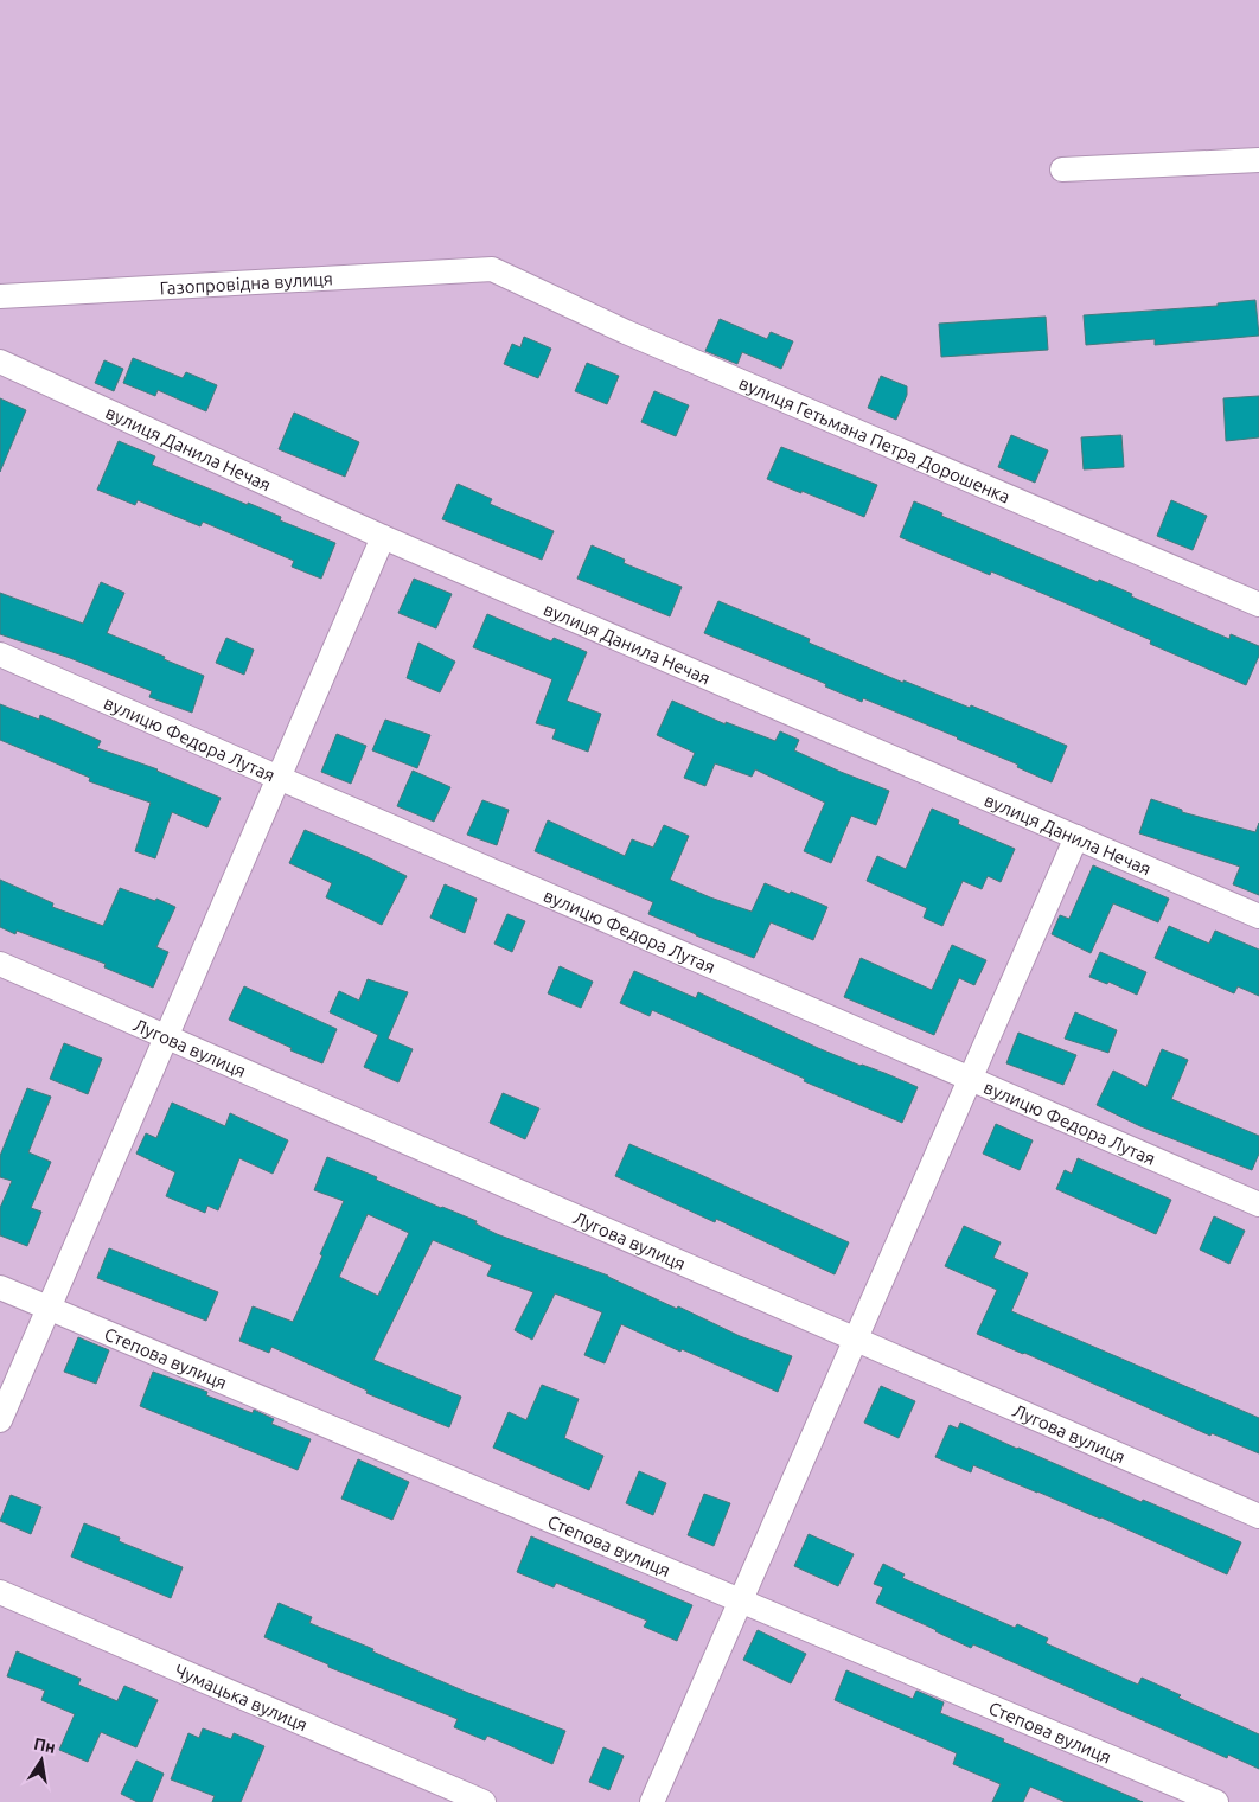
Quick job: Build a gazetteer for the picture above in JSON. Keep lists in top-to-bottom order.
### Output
{
  "streets": {
    "street": [
      "Газопровідна вулиця",
      "вулиця Гетьмана Петра Дорошенка",
      "вулиця Данила Нечая",
      "вулицю Федора Лутая",
      "Лугова вулиця",
      "Степова вулиця",
      "Чумацька вулиця"
    ]
  },
  "crossings": [
    ["Газопровідна вулиця", "вулиця Гетьмана Петра Дорошенка"]
  ],
  "north": "top"
}
